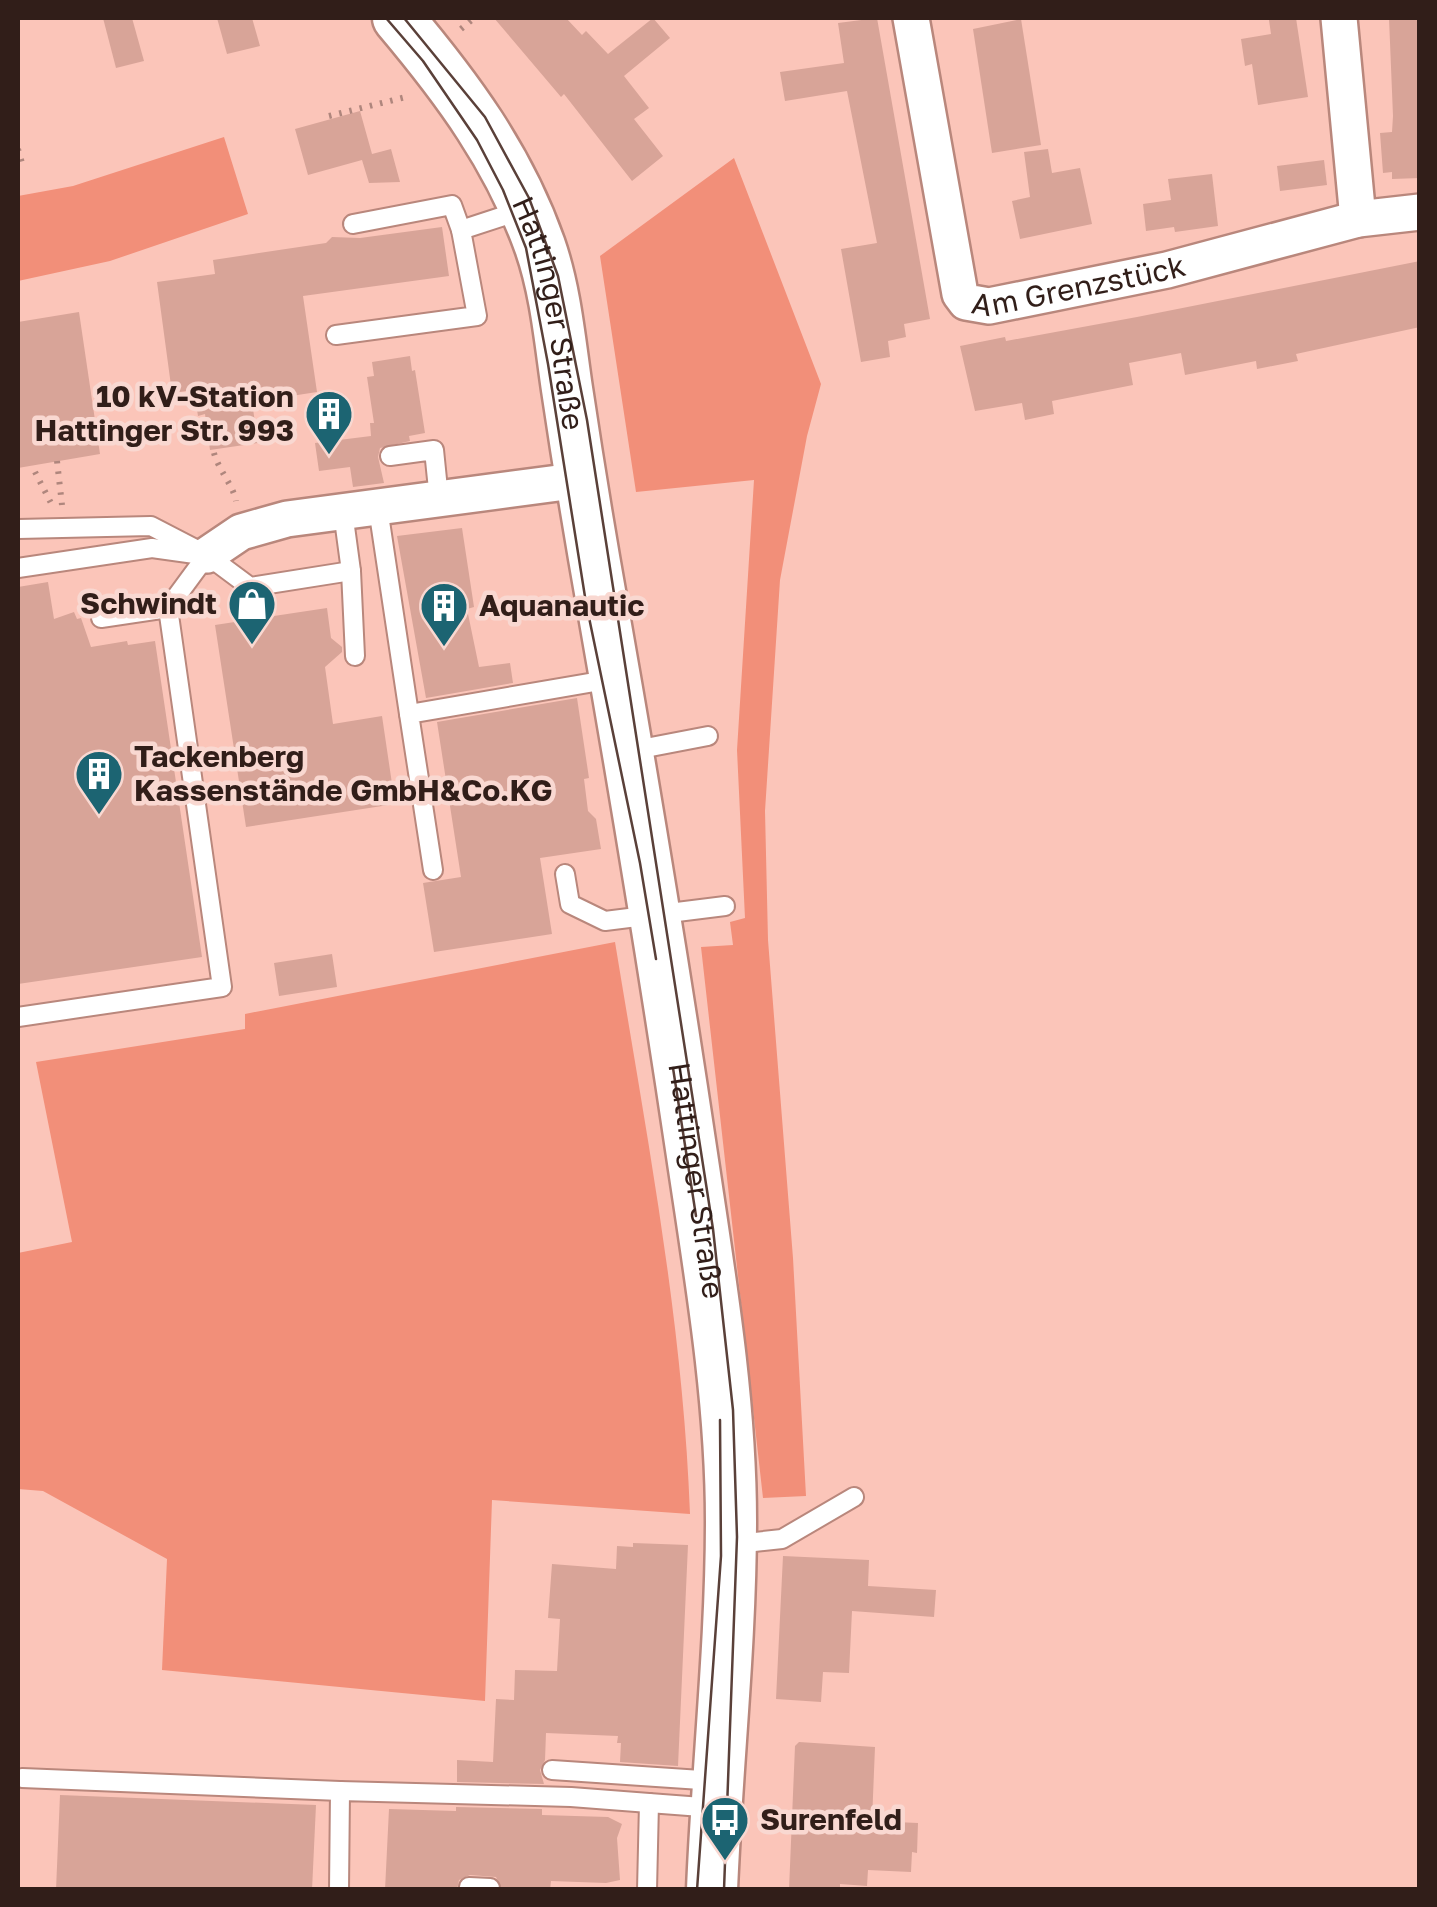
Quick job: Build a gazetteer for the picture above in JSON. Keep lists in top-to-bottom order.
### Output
{
  "streets": {
    "street": ["Am Grenzstück", "Hattinger Straße"]
  },
  "places": {
    "building": ["10 kV-Station Hattinger Str. 993", "Aquanautic", "Tackenberg Kassenstände GmbH&Co.KG"],
    "shop": ["Schwindt"],
    "bus stop": ["Surenfeld"]
  }
}
